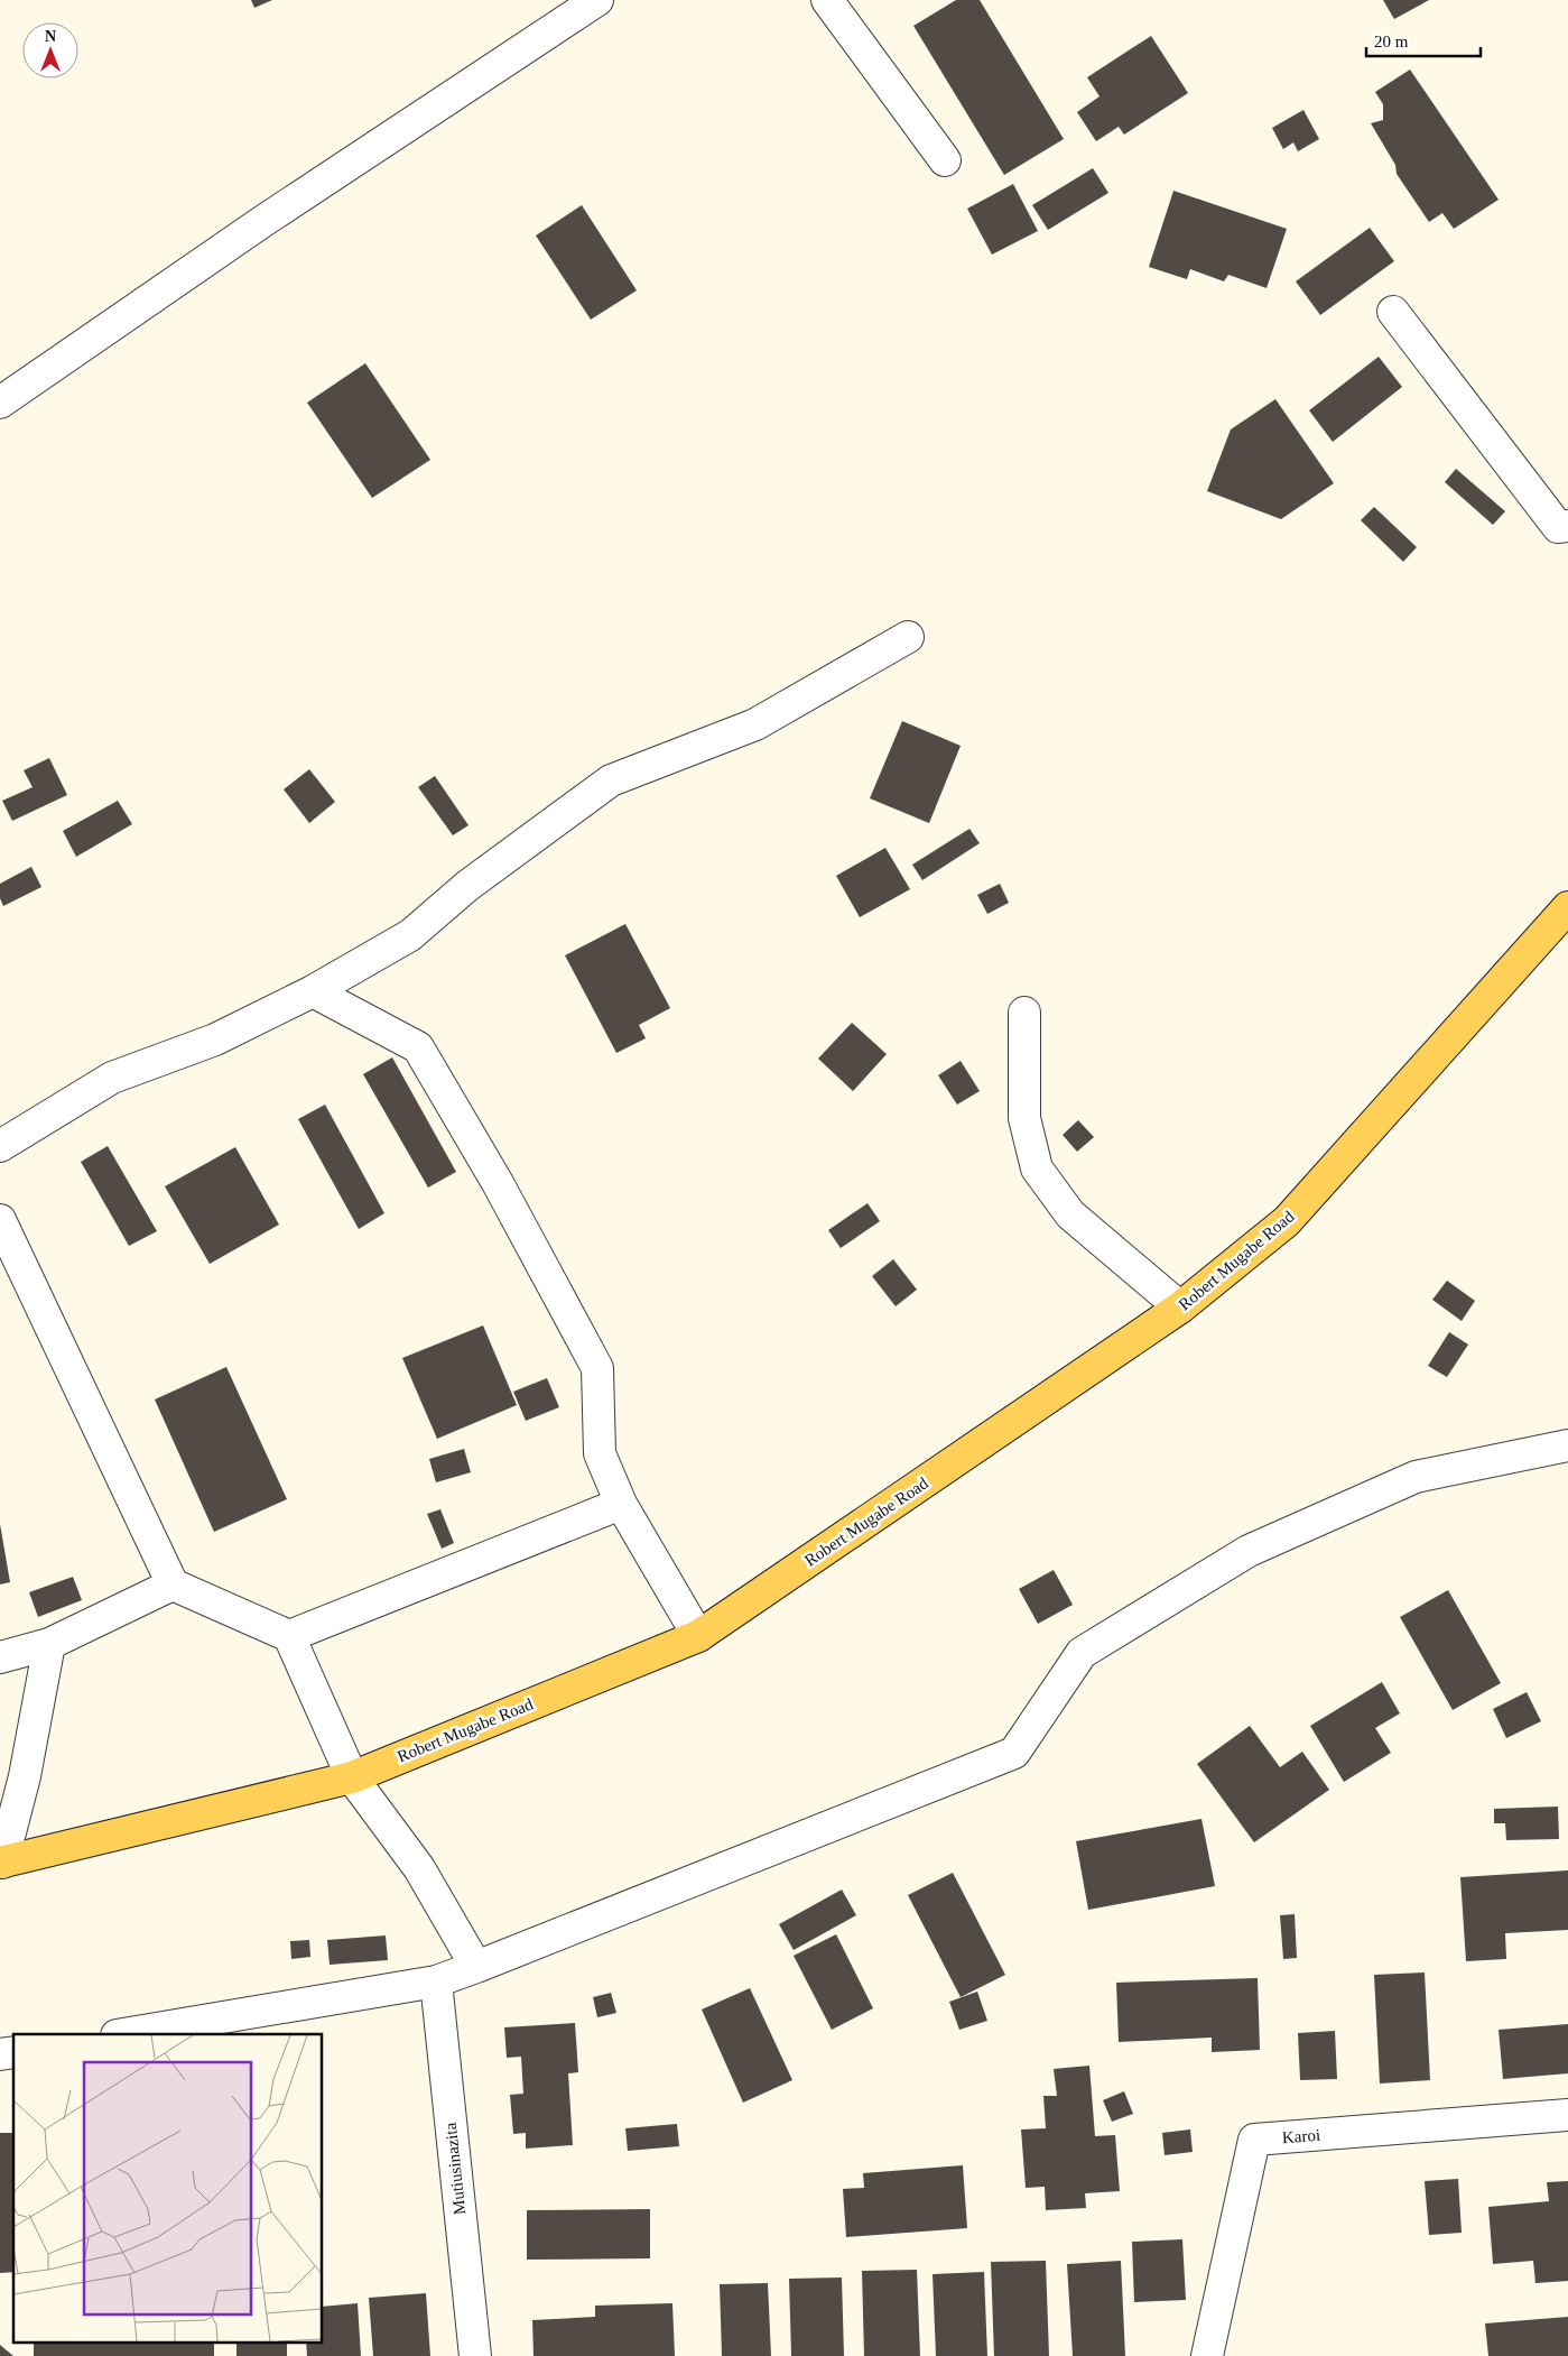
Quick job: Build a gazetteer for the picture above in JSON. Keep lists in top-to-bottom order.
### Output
{
  "streets": {
    "main road": ["Robert Mugabe Road"],
    "street": ["Karoi", "Mutiusinazita"]
  },
  "scale_bar": "20 m",
  "north": "top"
}
